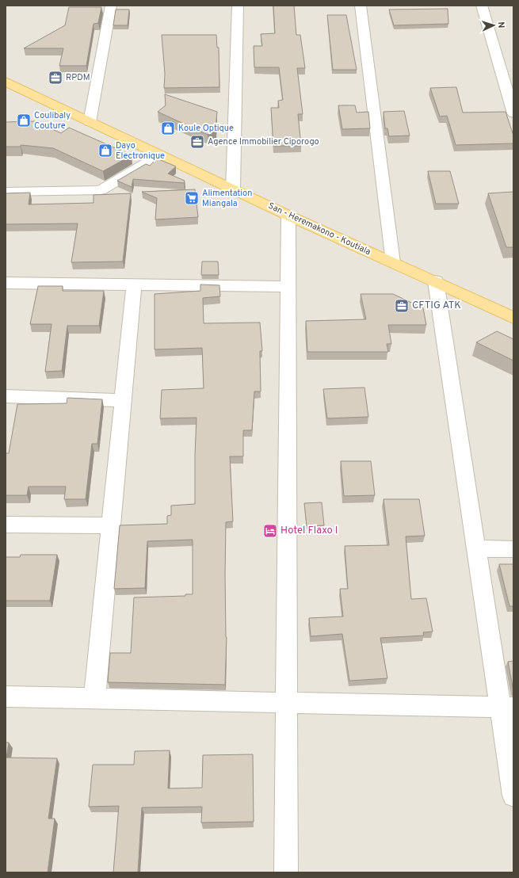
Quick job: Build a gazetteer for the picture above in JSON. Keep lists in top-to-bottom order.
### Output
{
  "streets": {
    "main road": ["San - Heremakono - Koutiala"]
  },
  "places": {
    "office": ["RPDM", "Agence Immobilier Ciporogo", "CFTIG ATK"],
    "shop": ["Coulibaly Couture", "Koule Optique", "Dayo Electronique"],
    "supermarket": ["Alimentation Miangala"],
    "hotel": ["Hotel Flaxo I"]
  },
  "north": "right"
}
